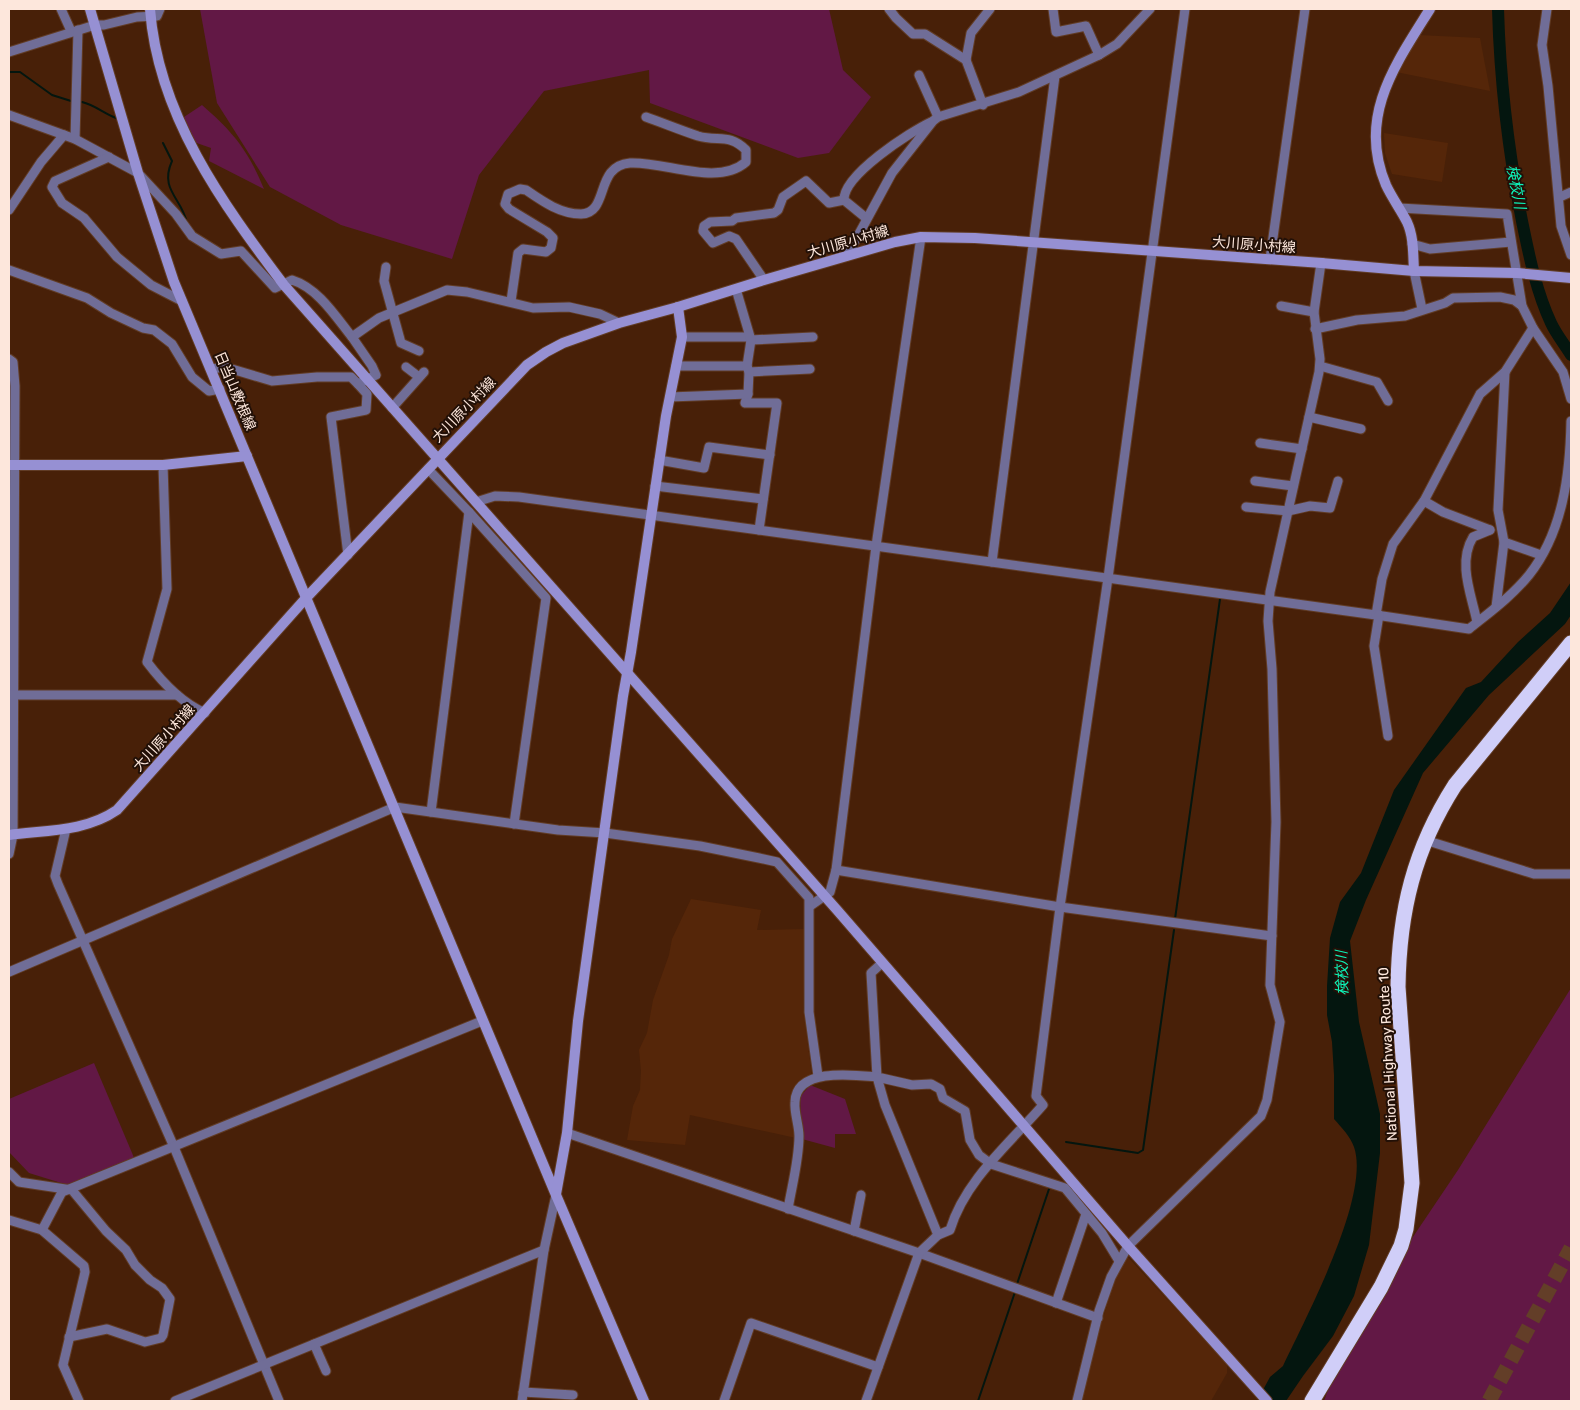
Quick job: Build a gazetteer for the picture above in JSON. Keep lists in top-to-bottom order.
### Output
{
  "streets": {
    "highway": ["National Highway Route 10"],
    "main road": ["大川原小村線", "日当山敷根線"]
  },
  "crossings": [
    ["大川原小村線", "日当山敷根線"]
  ],
  "water": ["検校川"]
}
